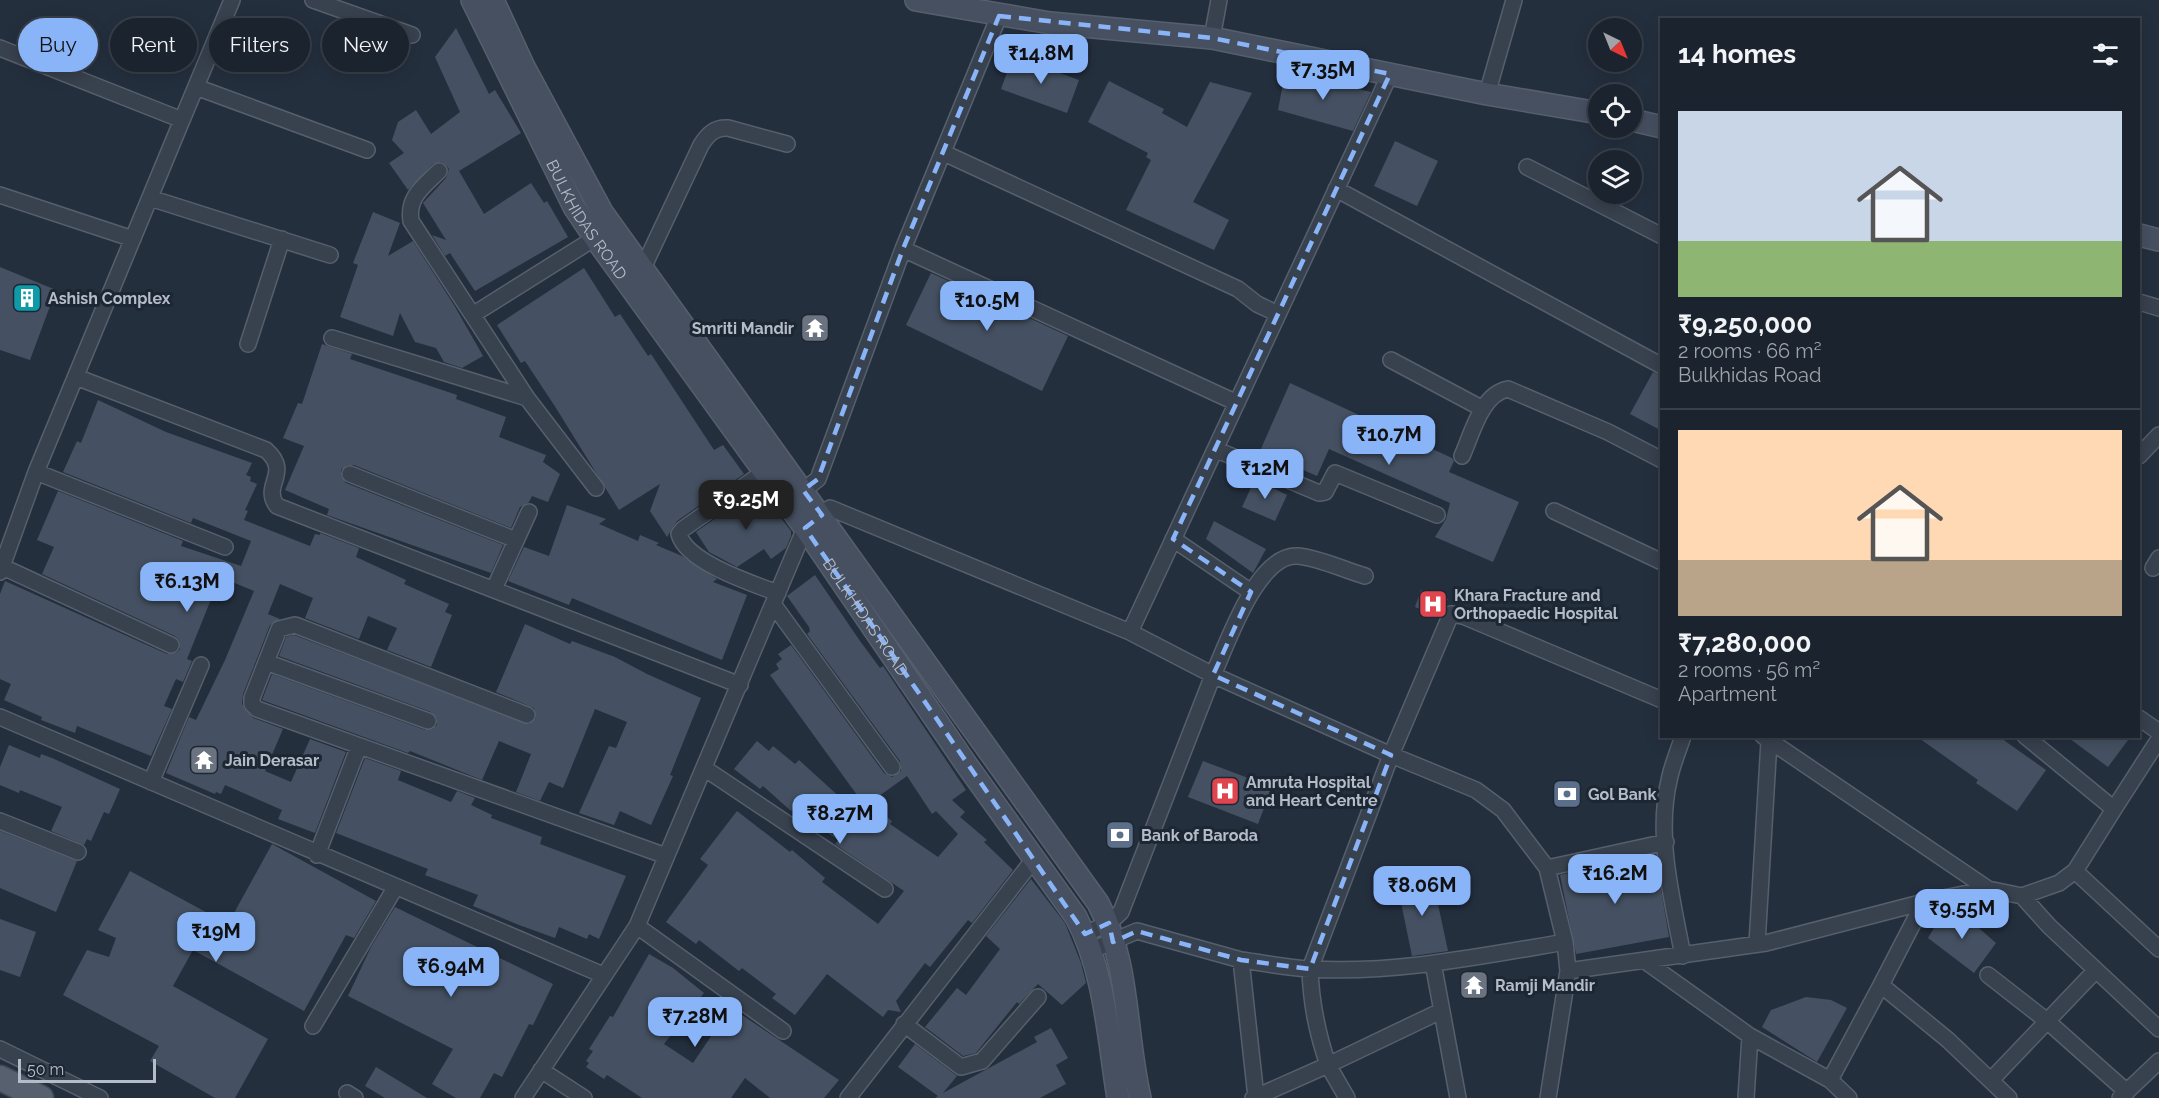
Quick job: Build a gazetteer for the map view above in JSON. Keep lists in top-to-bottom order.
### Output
{
  "streets": {
    "street": ["BULKHIDAS ROAD"]
  },
  "places": {
    "building": ["Ashish Complex"],
    "temple": ["Smriti Mandir", "Jain Derasar", "Ramji Mandir"],
    "hospital": ["Khara Fracture and Orthopaedic Hospital", "Amruta Hospital and Heart Centre"],
    "bank": ["Gol Bank", "Bank of Baroda"]
  },
  "scale_bar": "50 m",
  "north": "bottom right",
  "page": {
    "chip": [
      "Buy",
      "Rent",
      "Filters",
      "New"
    ],
    "heading": "14 homes",
    "price": [
      "₹14.8M",
      "₹7.35M",
      "₹10.5M",
      "₹10.7M",
      "₹12M",
      "₹9.25M",
      "₹6.13M",
      "₹8.27M",
      "₹16.2M",
      "₹8.06M",
      "₹9.55M",
      "₹19M",
      "₹6.94M",
      "₹7.28M"
    ],
    "list": [
      {
        "name": "₹9,250,000",
        "note": "2 rooms · 66 m² · Bulkhidas Road"
      },
      {
        "name": "₹7,280,000",
        "note": "2 rooms · 56 m² · Apartment"
      }
    ],
    "scale": "50 m"
  }
}
